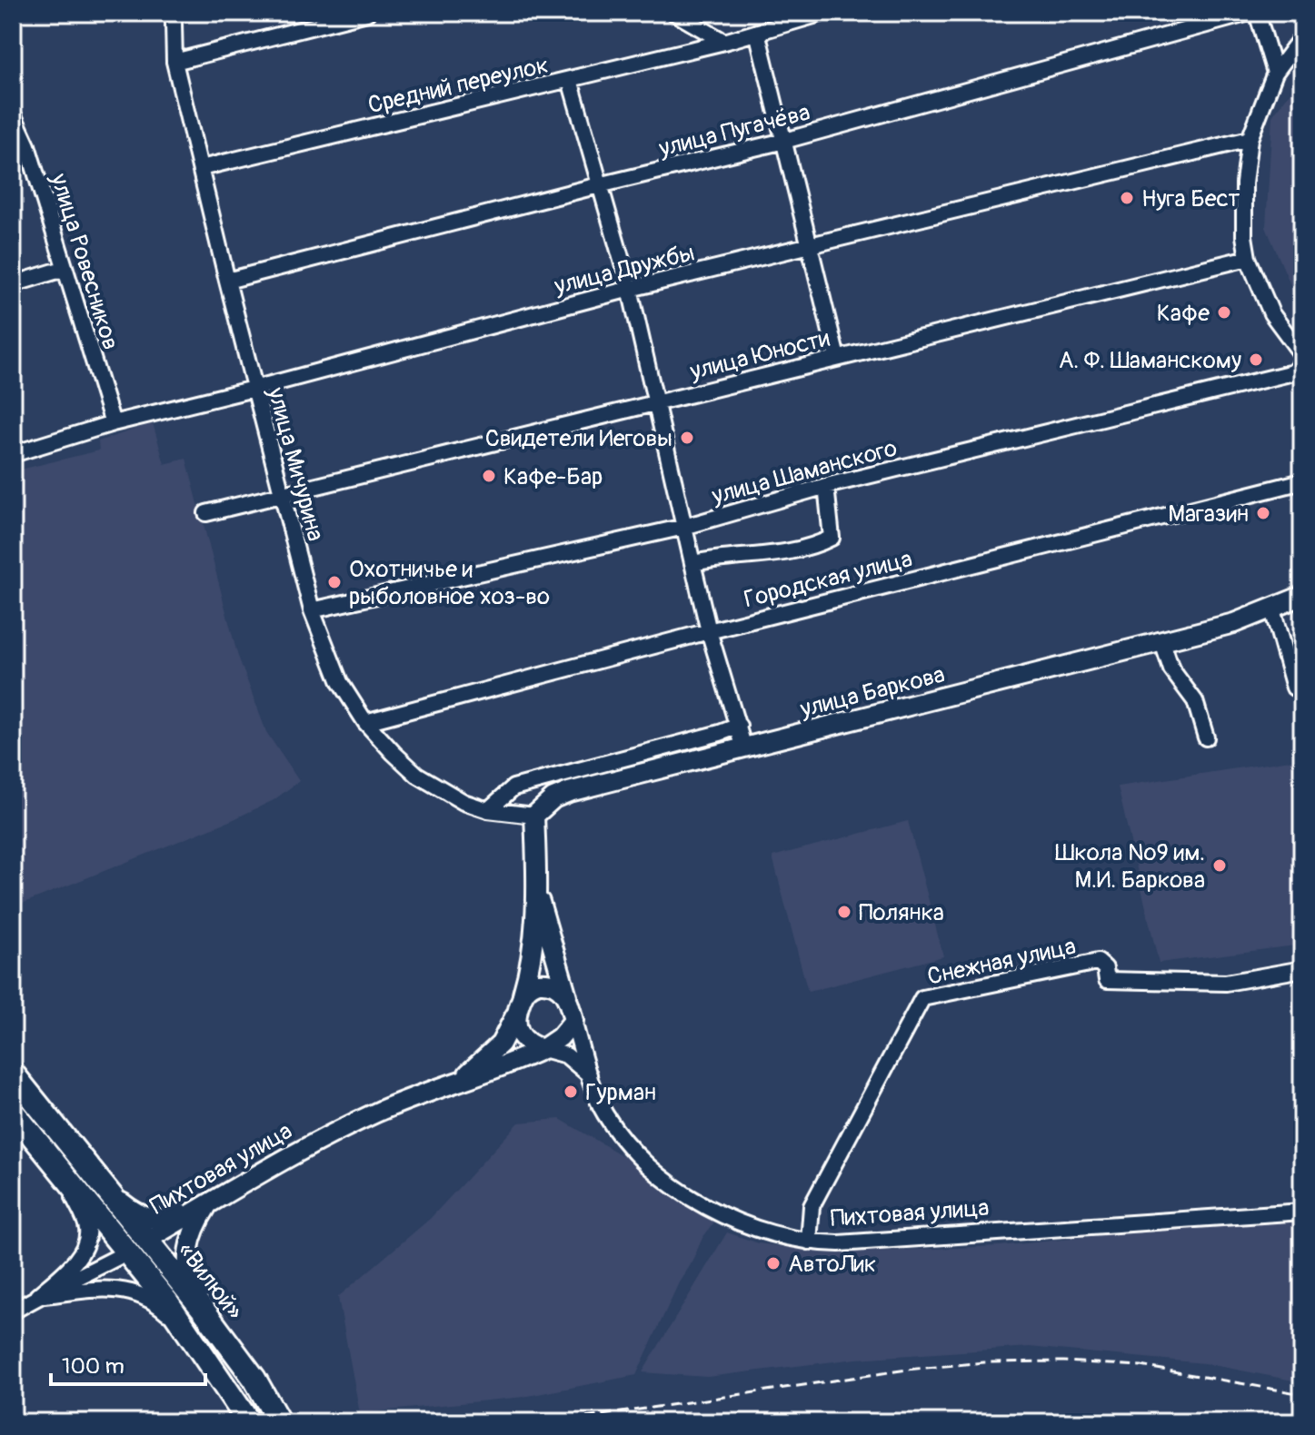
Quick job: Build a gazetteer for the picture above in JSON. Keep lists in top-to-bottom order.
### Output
{
  "streets": {
    "highway": ["Пихтовая улица", "«Вилюй»"],
    "main road": ["улица Баркова"],
    "street": [
      "Средний переулок",
      "улица Пугачёва",
      "улица Ровесников",
      "улица Дружбы",
      "улица Юности",
      "улица Мичурина",
      "улица Шаманского",
      "Городская улица",
      "Снежная улица"
    ]
  },
  "crossings": [
    ["Средний переулок", "улица Мичурина"],
    ["улица Пугачёва", "улица Мичурина"],
    ["улица Ровесников", "улица Дружбы"],
    ["улица Дружбы", "улица Мичурина"],
    ["улица Юности", "улица Мичурина"],
    ["улица Мичурина", "улица Шаманского"],
    ["улица Мичурина", "Городская улица"],
    ["улица Мичурина", "улица Баркова"],
    ["Снежная улица", "Пихтовая улица"],
    ["Пихтовая улица", "«Вилюй»"]
  ],
  "places": [
    "Нуга Бест",
    "Кафе",
    "А. Ф. Шаманскому",
    "Свидетели Иеговы",
    "Кафе-Бар",
    "Магазин",
    "Охотничье и рыболовное хоз-во",
    "Школа №9 им. М.И. Баркова",
    "Полянка",
    "Гурман",
    "АвтоЛик"
  ],
  "scale_bar": "100 m"
}
